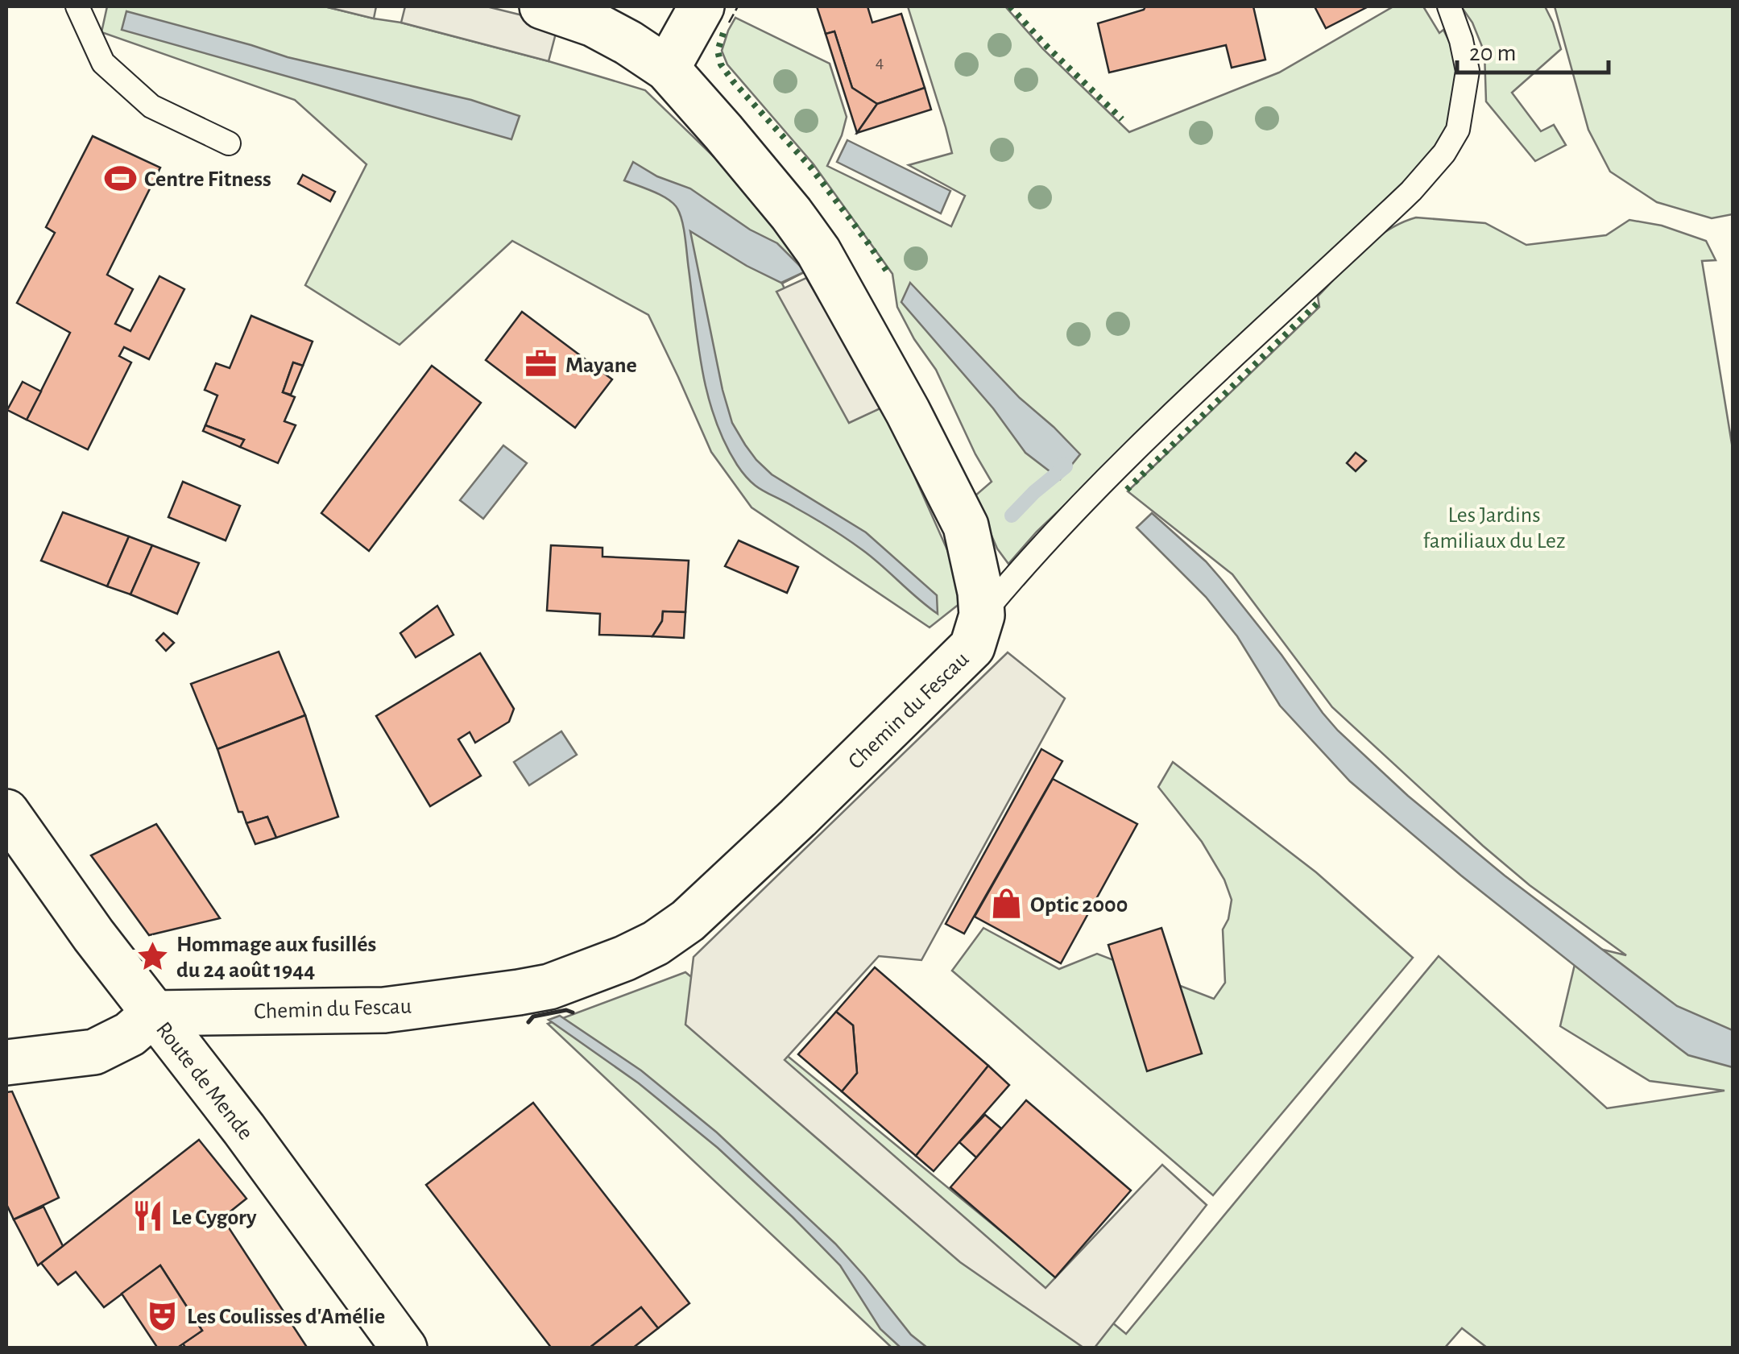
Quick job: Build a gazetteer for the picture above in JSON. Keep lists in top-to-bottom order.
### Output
{
  "streets": {
    "street": ["Chemin du Fescau", "Route de Mende"]
  },
  "crossings": [
    ["Chemin du Fescau", "Route de Mende"]
  ],
  "parks": ["Les Jardins familiaux du Lez"],
  "places": {
    "sports": ["Centre Fitness"],
    "office": ["Mayane"],
    "shop": ["Optic 2000"],
    "place": ["Hommage aux fusillés du 24 août 1944"],
    "restaurant": ["Le Cygory"],
    "theatre": ["Les Coulisses d'Amélie"]
  },
  "house_numbers": ["4"],
  "scale_bar": "20 m"
}
